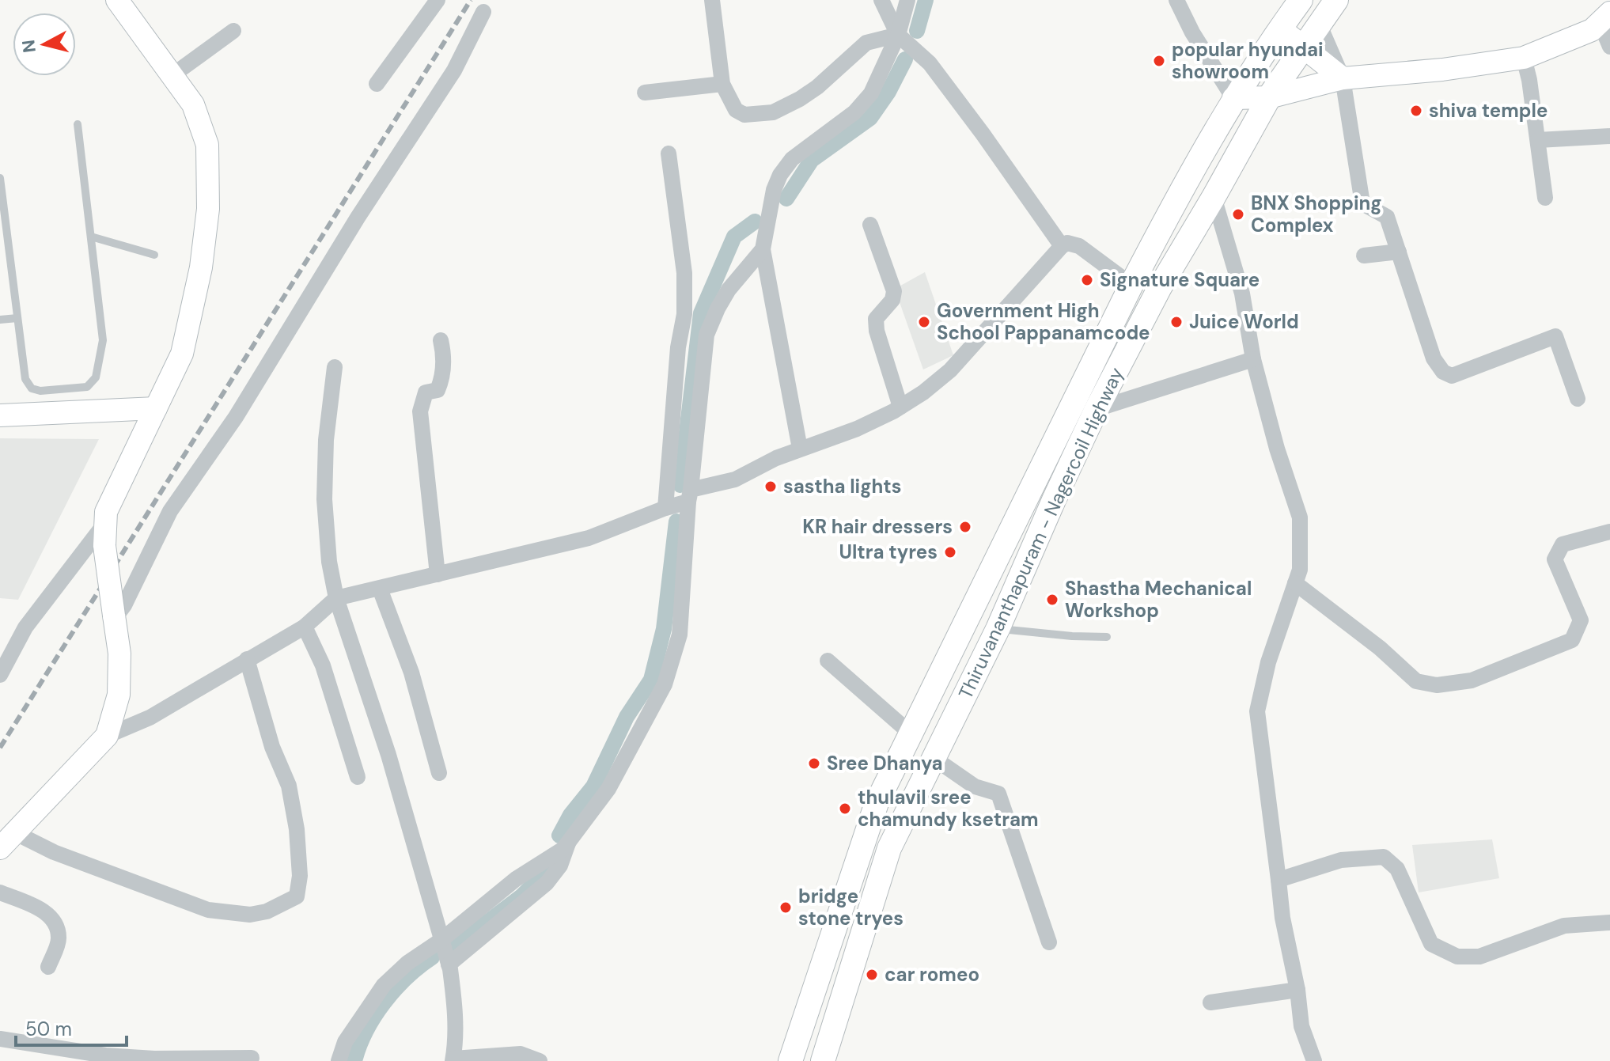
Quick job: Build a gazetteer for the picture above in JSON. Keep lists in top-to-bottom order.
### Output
{
  "streets": {
    "main road": ["Thiruvananthapuram - Nagercoil Highway"]
  },
  "places": [
    "popular hyundai showroom",
    "shiva temple",
    "BNX Shopping Complex",
    "Signature Square",
    "Government High School Pappanamcode",
    "Juice World",
    "sastha lights",
    "KR hair dressers",
    "Ultra tyres",
    "Shastha Mechanical Workshop",
    "Sree Dhanya",
    "thulavil sree chamundy ksetram",
    "bridge stone tryes",
    "car romeo"
  ],
  "scale_bar": "50 m",
  "north": "left"
}
